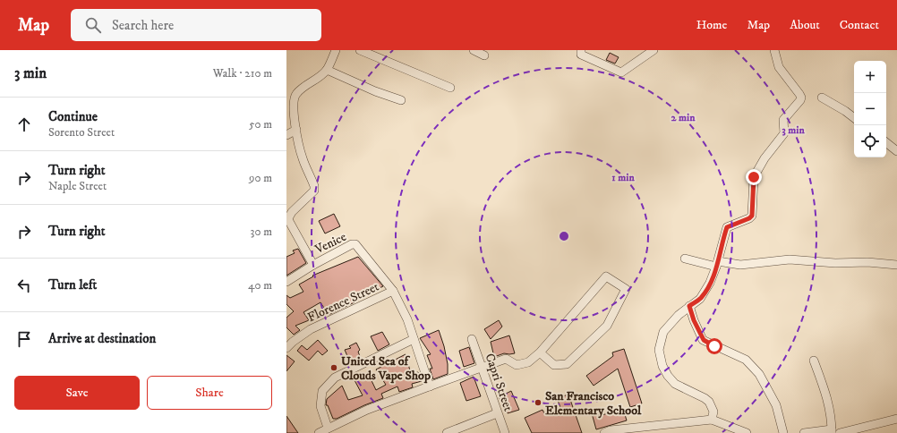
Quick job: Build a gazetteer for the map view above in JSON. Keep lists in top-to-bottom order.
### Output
{
  "streets": {
    "street": ["Venice", "Florence Street", "Capri Street"]
  },
  "crossings": [
    ["Venice", "Florence Street"]
  ],
  "places": ["United Sea of Clouds Vape Shop", "San Francisco Elementary School"],
  "page": {
    "header": "Map",
    "search": "Search here",
    "nav": [
      "Home",
      "Map",
      "About",
      "Contact"
    ],
    "heading": ["3 min", "Walk · 210 m"],
    "map_buttons": ["+", "−"],
    "list": [
      ["Continue", "Sorento Street", "50 m"],
      ["Turn right", "Naple Street", "90 m"],
      ["Turn right", "30 m"],
      ["Turn left", "40 m"],
      "Arrive at destination"
    ],
    "buttons": ["Save", "Share"]
  },
  "rings": ["2 min", "3 min", "1 min"]
}
